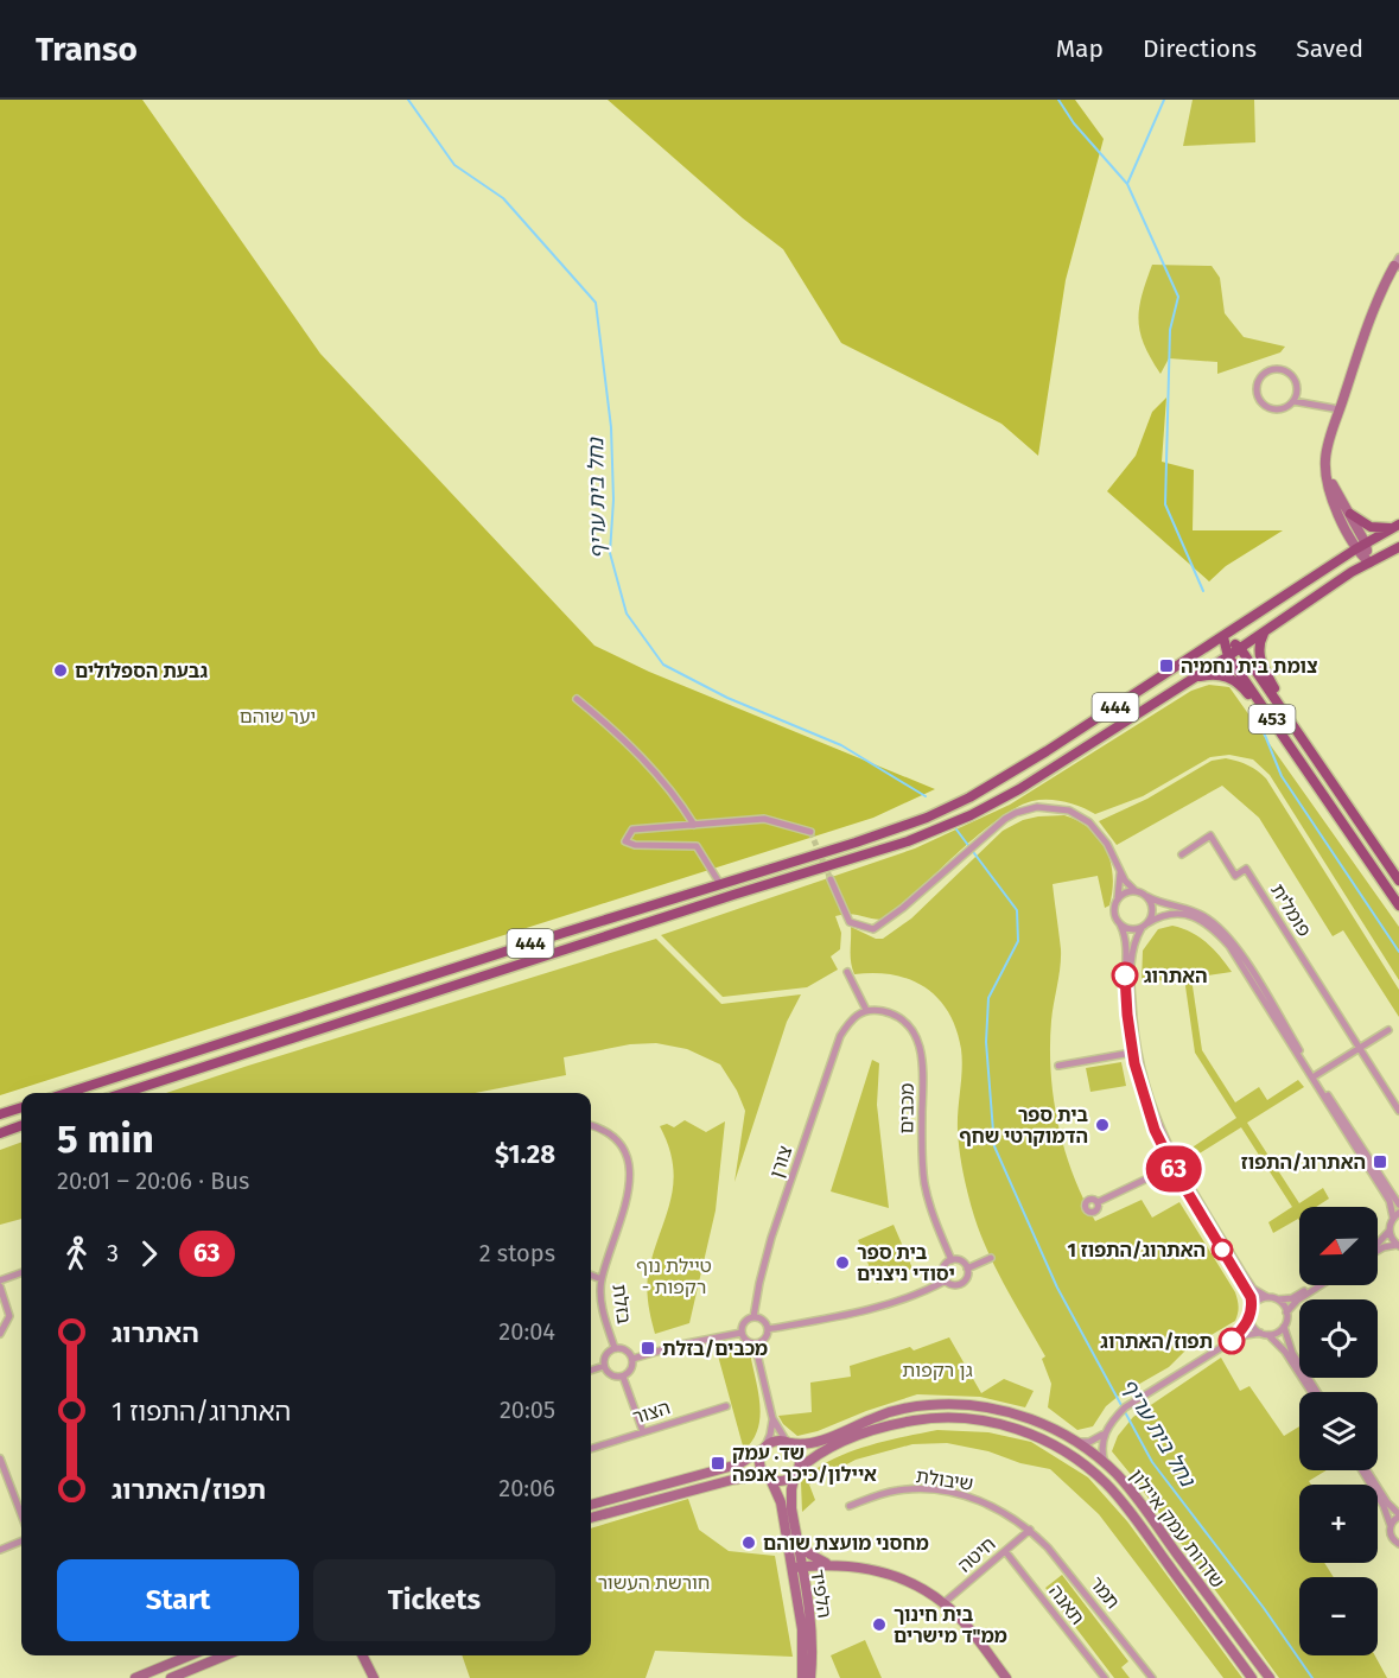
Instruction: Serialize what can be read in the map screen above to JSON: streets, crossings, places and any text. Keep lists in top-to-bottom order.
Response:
{
  "streets": {
    "main road": [
      "444",
      "453",
      "שדרות עמק איילון",
      "הלפיד"
    ],
    "street": [
      "פומלית",
      "מכבים",
      "צורן",
      "בזלת",
      "הצור",
      "שיבולת",
      "חיטה",
      "תמר",
      "תאנה"
    ]
  },
  "crossings": [
    ["444", "453"],
    ["מכבים", "צורן"],
    ["שיבולת", "חיטה"],
    ["שיבולת", "תמר"],
    ["שדרות עמק איילון", "הלפיד"],
    ["חיטה", "תמר"],
    ["חיטה", "תאנה"]
  ],
  "water": ["נחל בית עריף"],
  "parks": [
    "יער שוהם",
    "טיילת נוף - רקפות",
    "גן רקפות",
    "חורשת העשור"
  ],
  "places": {
    "transit": [
      "צומת בית נחמיה",
      "האתרוג/התפוז",
      "מכבים/בזלת",
      "שד. עמק איילון/כיכר אנפה"
    ],
    "other": [
      "גבעת הספלולים",
      "האתרוג",
      "בית ספר הדמוקרטי שחף",
      "האתרוג/התפוז 1",
      "בית ספר יסודי ניצנים",
      "תפוז/האתרוג",
      "מחסני מועצת שוהם",
      "בית חינוך ממ\"ד מישרים"
    ]
  },
  "lines": ["bus line 63"],
  "north": "bottom left",
  "page": {
    "header": "Transo",
    "nav": ["Map", "Directions", "Saved"],
    "on_map": "63",
    "heading": ["5 min", "20:01 – 20:06 · Bus", "$1.28"],
    "map_buttons": ["+", "−"],
    "legs": ["3", "63", "2 stops"],
    "list": [
      {
        "name": "האתרוג",
        "value": "20:04"
      },
      {
        "name": "האתרוג/התפוז 1",
        "value": "20:05"
      },
      {
        "name": "תפוז/האתרוג",
        "value": "20:06"
      }
    ],
    "buttons": ["Start", "Tickets"]
  }
}
